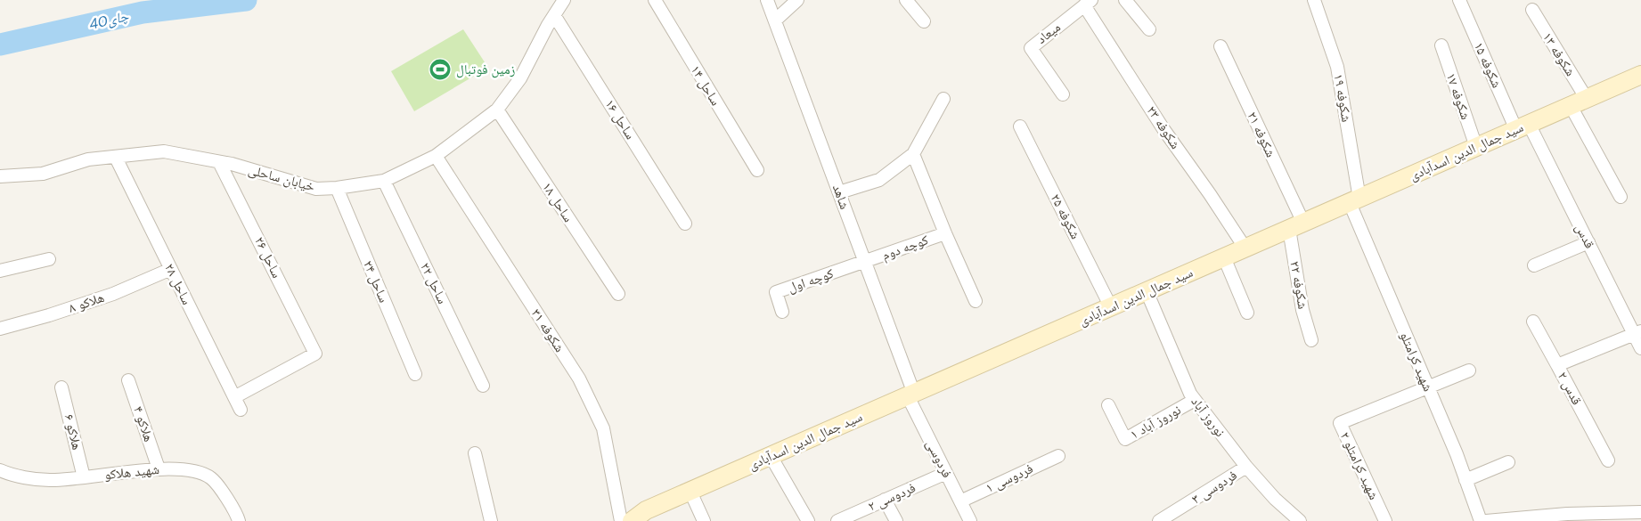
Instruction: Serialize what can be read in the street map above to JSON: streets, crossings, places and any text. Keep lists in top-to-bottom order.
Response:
{
  "streets": {
    "main road": ["سید جمال الدین اسدآبادی"],
    "street": [
      "میعاد",
      "شکوفه ۱۳",
      "شکوفه ۱۵",
      "ساحل ۱۴",
      "شکوفه ۱۷",
      "شکوفه ۱۹",
      "ساحل ۱۶",
      "شکوفه ۲۳",
      "شکوفه ۲۱",
      "خیابان ساحلی",
      "شاهد",
      "ساحل ۱۸",
      "شکوفه ۲۵",
      "قدس",
      "کوچه دوم",
      "ساحل ۲۶",
      "کوچه اول",
      "ساحل ۲۴",
      "ساحل ۲۲",
      "ساحل ۲۸",
      "شکوفه ۲۲",
      "هلاکو ۸",
      "شکوفه ۳۱",
      "شهید کرامتلو",
      "قدس ۲",
      "نوروز آباد",
      "نوروز آباد ۱",
      "هلاکو ۴",
      "هلاکو ۶",
      "فردوسی",
      "شهید کرامتلو ۲",
      "شهید هلاکو",
      "فردوسی ۱",
      "فردوسی ۳",
      "فردوسی ۲"
    ]
  },
  "crossings": [
    ["میعاد", "شکوفه ۲۳"],
    ["شکوفه ۱۳", "سید جمال الدین اسدآبادی"],
    ["شکوفه ۱۵", "سید جمال الدین اسدآبادی"],
    ["شکوفه ۱۵", "قدس"],
    ["شکوفه ۱۷", "سید جمال الدین اسدآبادی"],
    ["شکوفه ۱۹", "سید جمال الدین اسدآبادی"],
    ["شکوفه ۱۹", "شهید کرامتلو"],
    ["ساحل ۱۶", "خیابان ساحلی"],
    ["شکوفه ۲۳", "سید جمال الدین اسدآبادی"],
    ["شکوفه ۲۱", "سید جمال الدین اسدآبادی"],
    ["شکوفه ۲۱", "شکوفه ۲۲"],
    ["سید جمال الدین اسدآبادی", "شاهد"],
    ["سید جمال الدین اسدآبادی", "شکوفه ۲۵"],
    ["سید جمال الدین اسدآبادی", "قدس"],
    ["سید جمال الدین اسدآبادی", "شکوفه ۲۲"],
    ["سید جمال الدین اسدآبادی", "شهید کرامتلو"],
    ["سید جمال الدین اسدآبادی", "نوروز آباد"],
    ["سید جمال الدین اسدآبادی", "فردوسی"],
    ["خیابان ساحلی", "ساحل ۱۸"],
    ["خیابان ساحلی", "ساحل ۲۶"],
    ["خیابان ساحلی", "ساحل ۲۴"],
    ["خیابان ساحلی", "ساحل ۲۲"],
    ["خیابان ساحلی", "ساحل ۲۸"],
    ["خیابان ساحلی", "شکوفه ۳۱"],
    ["شاهد", "کوچه دوم"],
    ["شاهد", "کوچه اول"],
    ["شاهد", "فردوسی"],
    ["قدس", "قدس ۲"],
    ["کوچه دوم", "کوچه اول"],
    ["ساحل ۲۶", "ساحل ۲۸"],
    ["ساحل ۲۸", "هلاکو ۸"],
    ["شهید کرامتلو", "شهید کرامتلو ۲"],
    ["نوروز آباد", "نوروز آباد ۱"],
    ["نوروز آباد", "فردوسی ۳"],
    ["هلاکو ۴", "شهید هلاکو"],
    ["هلاکو ۶", "شهید هلاکو"],
    ["فردوسی", "فردوسی ۱"],
    ["فردوسی", "فردوسی ۲"]
  ],
  "water": ["40چای"],
  "places": {
    "sports": ["زمین فوتبال"]
  }
}
